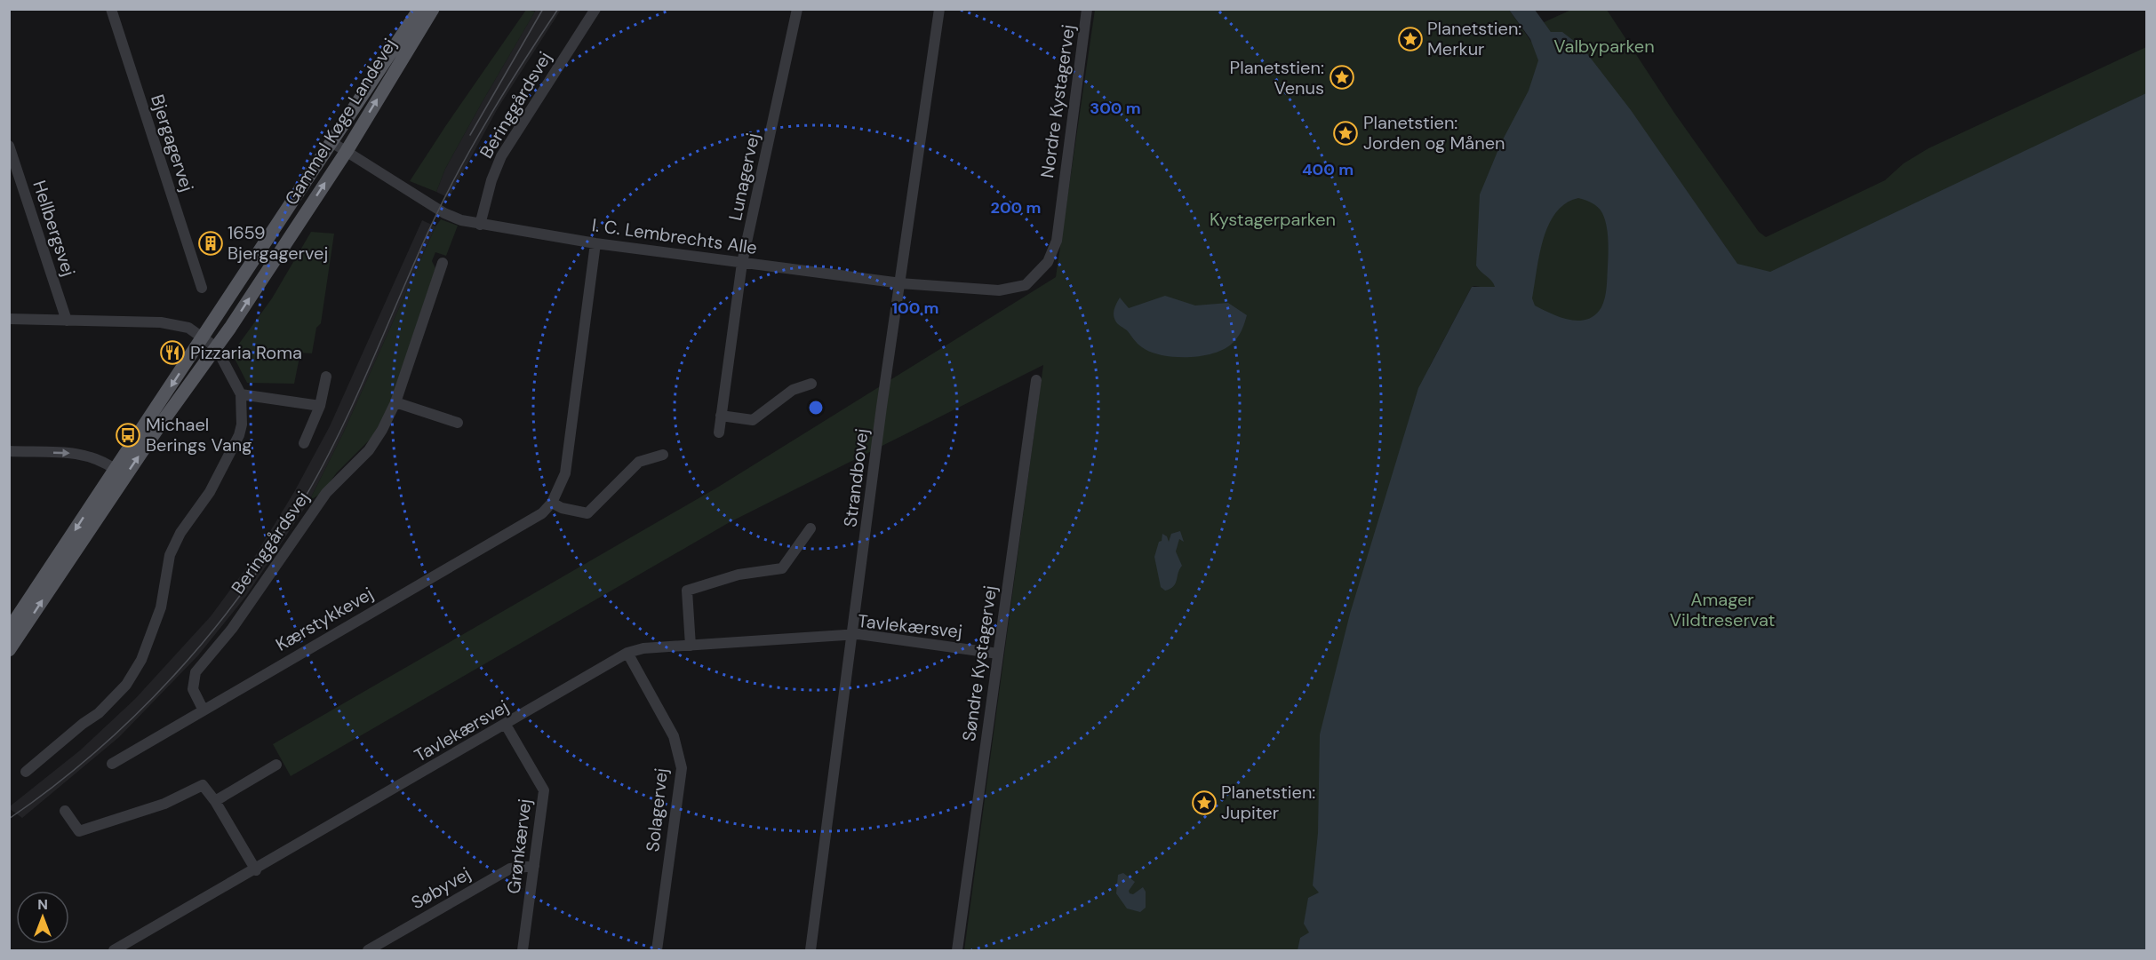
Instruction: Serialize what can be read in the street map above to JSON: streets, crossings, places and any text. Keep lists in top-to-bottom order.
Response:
{
  "streets": {
    "main road": ["Gammel Køge Landevej"],
    "street": [
      "Nordre Kystagervej",
      "Beringgårdsvej",
      "Bjergagervej",
      "Lunagervej",
      "Hellbergsvej",
      "I. C. Lembrechts Alle",
      "Strandbovej",
      "Kærstykkevej",
      "Tavlekærsvej",
      "Søndre Kystagervej",
      "Solagervej",
      "Grønkærvej",
      "Søbyvej"
    ]
  },
  "crossings": [
    ["Nordre Kystagervej", "I. C. Lembrechts Alle"],
    ["Nordre Kystagervej", "Strandbovej"],
    ["Beringgårdsvej", "I. C. Lembrechts Alle"],
    ["Beringgårdsvej", "Kærstykkevej"],
    ["Gammel Køge Landevej", "I. C. Lembrechts Alle"],
    ["Lunagervej", "I. C. Lembrechts Alle"],
    ["I. C. Lembrechts Alle", "Strandbovej"],
    ["I. C. Lembrechts Alle", "Kærstykkevej"],
    ["Strandbovej", "Tavlekærsvej"],
    ["Tavlekærsvej", "Søndre Kystagervej"],
    ["Tavlekærsvej", "Solagervej"],
    ["Tavlekærsvej", "Grønkærvej"],
    ["Grønkærvej", "Søbyvej"]
  ],
  "parks": ["Valbyparken", "Kystagerparken", "Amager Vildtreservat"],
  "places": {
    "place": [
      "Planetstien: Merkur",
      "Planetstien: Venus",
      "Planetstien: Jorden og Månen",
      "Planetstien: Jupiter"
    ],
    "building": ["1659 Bjergagervej"],
    "restaurant": ["Pizzaria Roma"],
    "bus stop": ["Michael Berings Vang"]
  },
  "north": "top",
  "rings": [
    "300 m",
    "400 m",
    "200 m",
    "100 m"
  ]
}
